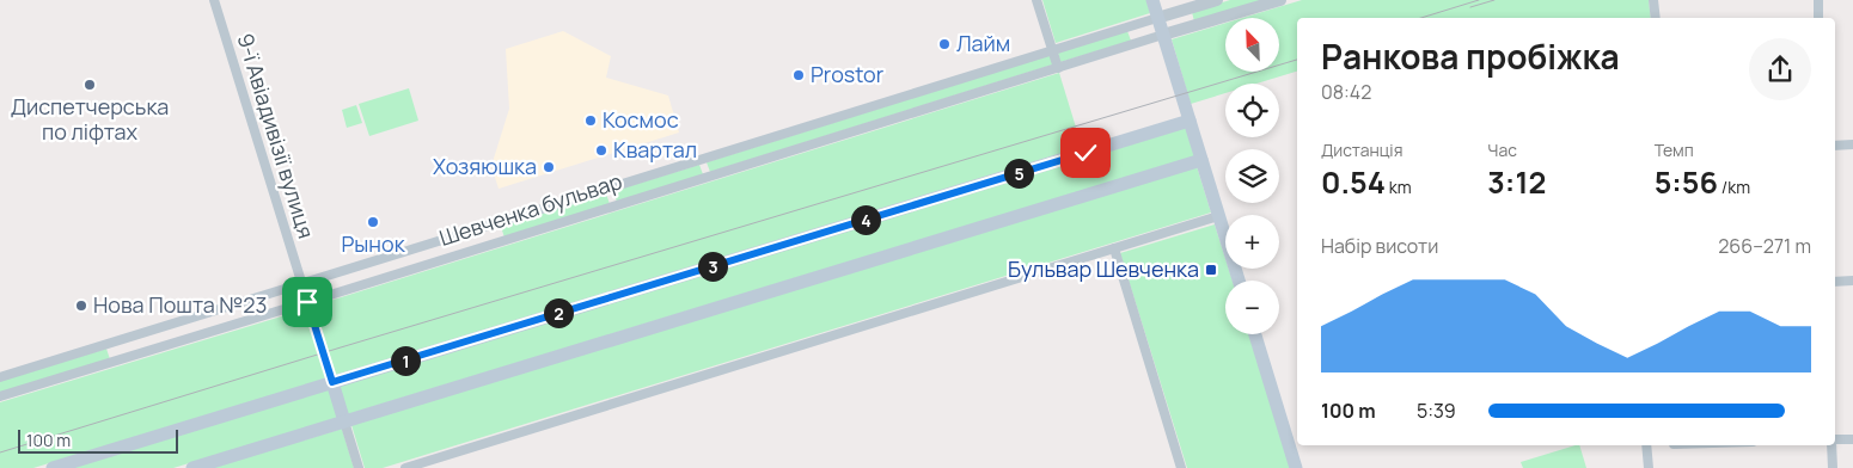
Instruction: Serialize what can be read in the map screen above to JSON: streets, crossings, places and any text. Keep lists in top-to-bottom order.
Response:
{
  "streets": {
    "street": ["9-ї Авіадивізії вулиця", "Шевченка бульвар"]
  },
  "crossings": [
    ["9-ї Авіадивізії вулиця", "Шевченка бульвар"]
  ],
  "places": {
    "other": [
      "Лайм",
      "Prostor",
      "Диспетчерська по ліфтах",
      "Космос",
      "Квартал",
      "Хозяюшка",
      "Рынок",
      "Нова Пошта №23"
    ],
    "transit": ["Бульвар Шевченка"]
  },
  "scale_bar": "100 m",
  "north": "top left",
  "page": {
    "map_buttons": ["+", "−"],
    "heading": ["Ранкова пробіжка", "08:42"],
    "stats": [
      ["Дистанція", "0.54 km"],
      ["Час", "3:12"],
      ["Темп", "5:56 /km"]
    ],
    "pins": [
      "5",
      "4",
      "3",
      "2",
      "1"
    ],
    "chart": ["Набір висоти", "266–271 m"],
    "list": [
      {
        "name": "100 m",
        "note": "5:39"
      }
    ],
    "scale": "100 m"
  }
}
